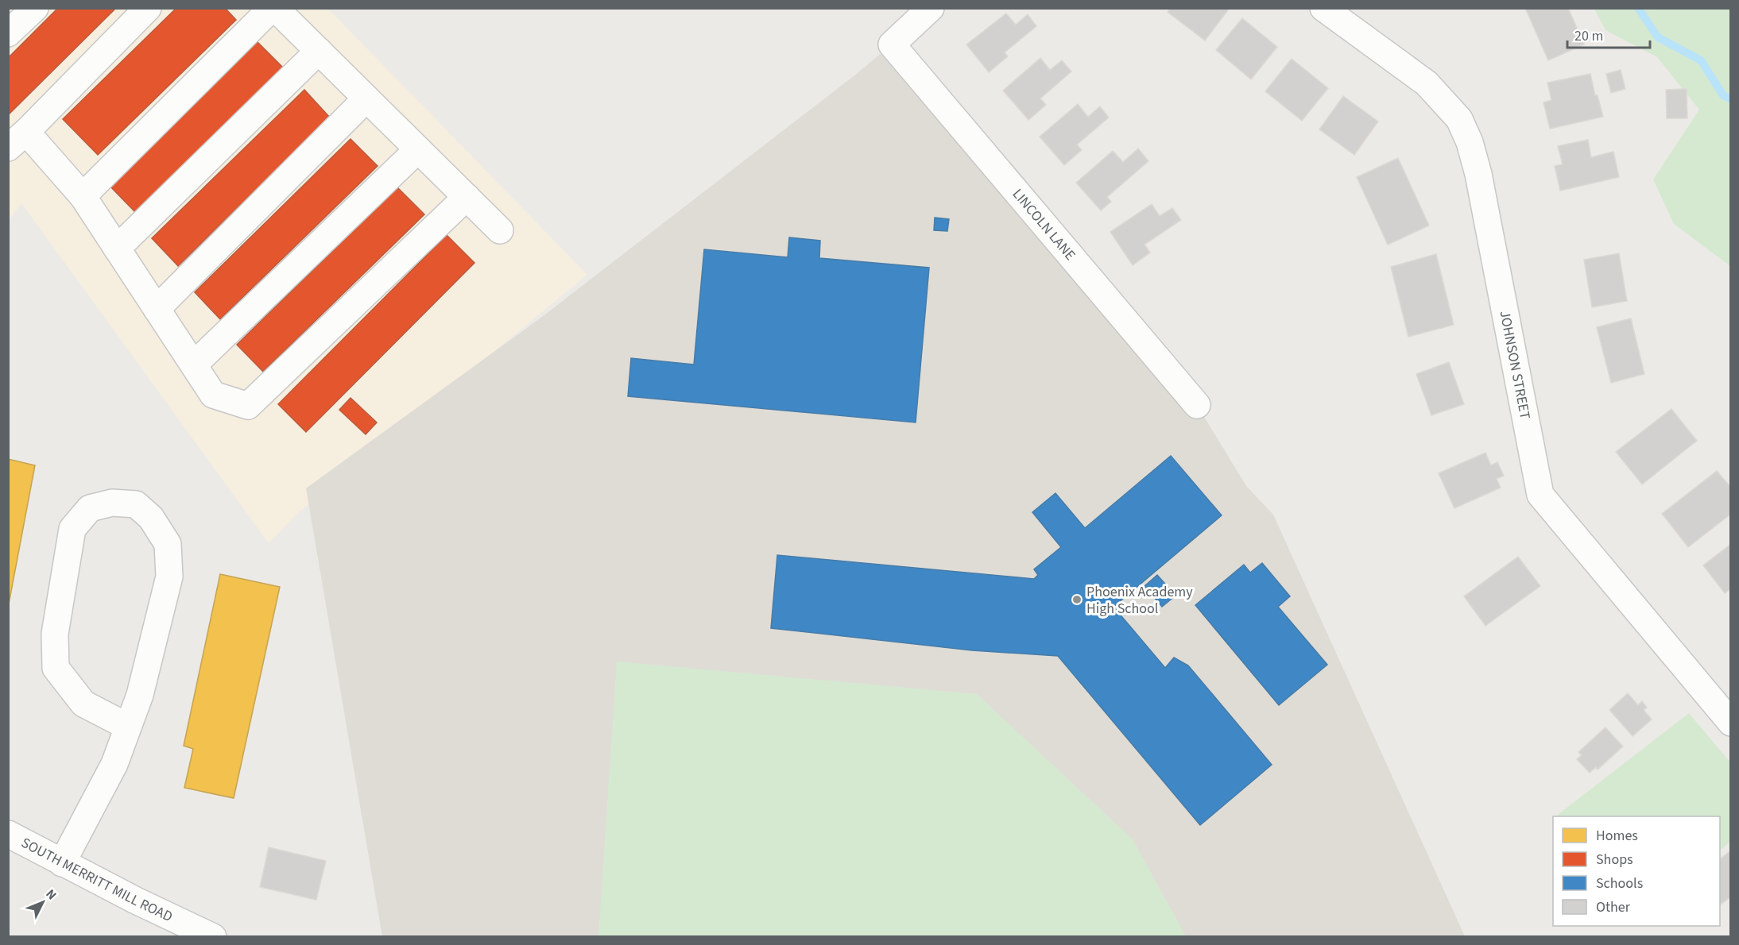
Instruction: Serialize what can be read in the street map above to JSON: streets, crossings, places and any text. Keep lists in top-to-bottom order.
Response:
{
  "streets": {
    "street": ["LINCOLN LANE", "JOHNSON STREET", "SOUTH MERRITT MILL ROAD"]
  },
  "places": ["Phoenix Academy High School"],
  "legend": [
    "Homes",
    "Shops",
    "Schools",
    "Other"
  ],
  "scale_bar": "20 m",
  "north": "top right"
}
